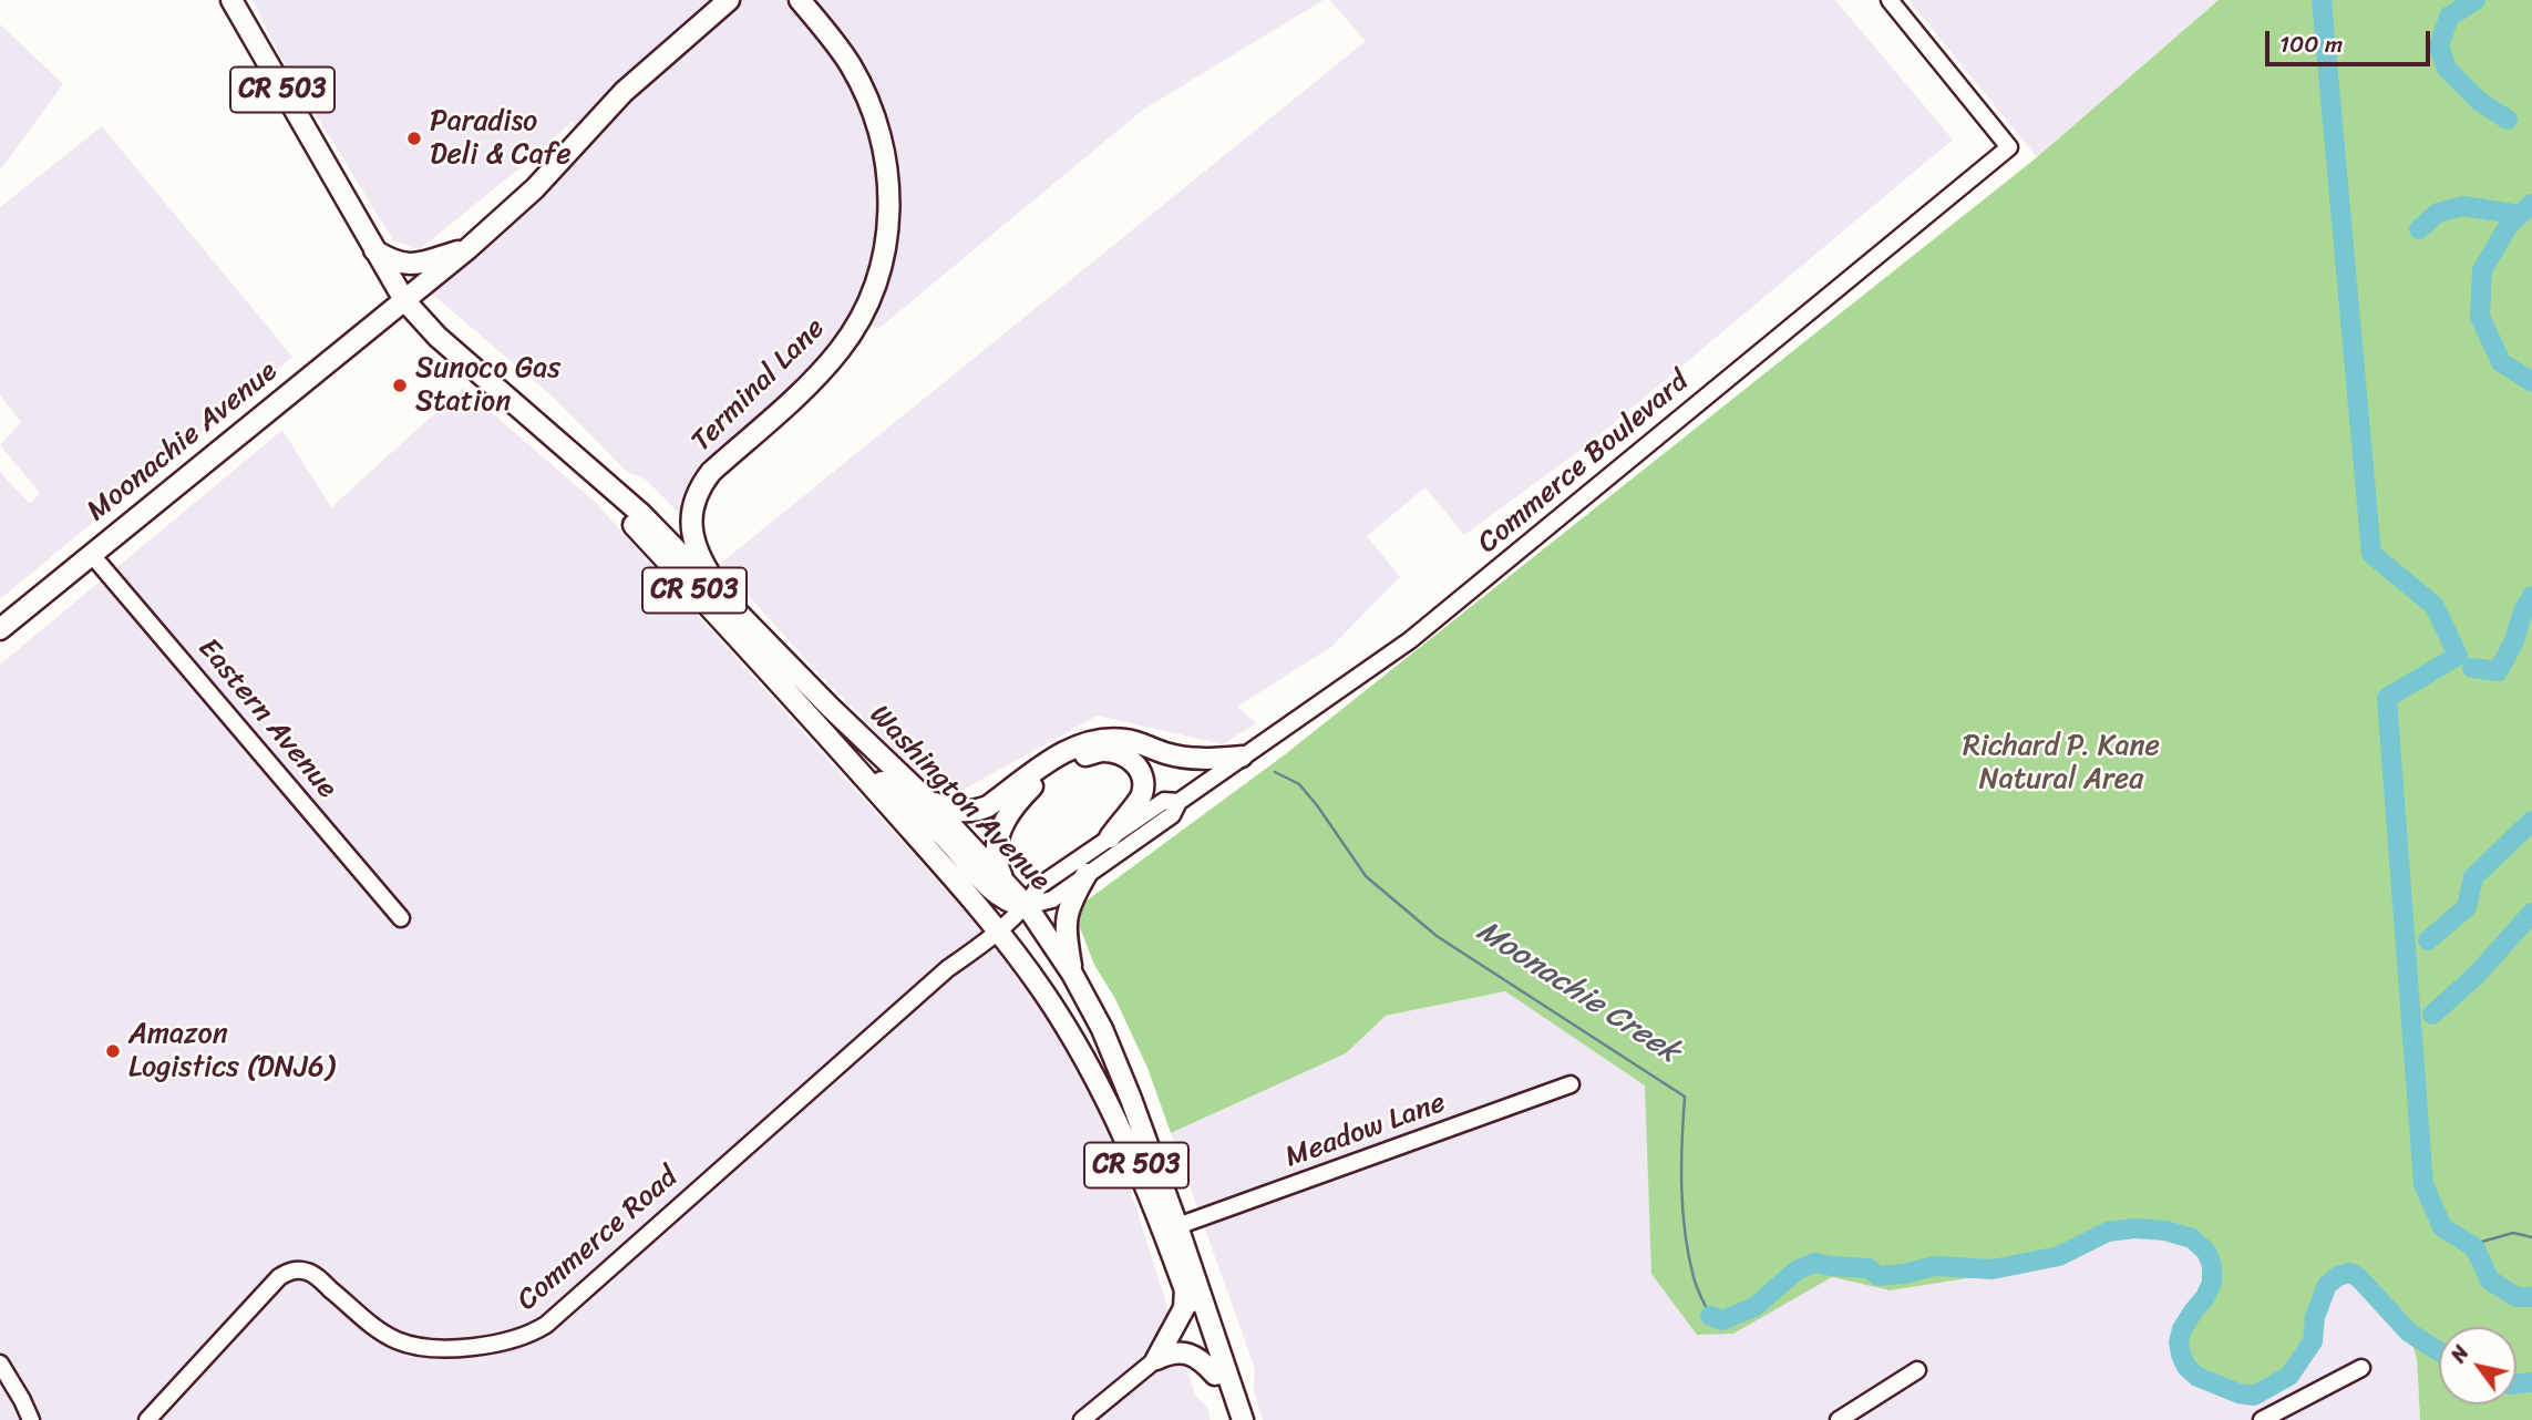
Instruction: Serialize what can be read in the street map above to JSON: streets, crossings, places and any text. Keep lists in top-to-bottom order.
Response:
{
  "streets": {
    "main road": [
      "CR 503",
      "Terminal Lane",
      "Moonachie Avenue",
      "Washington Avenue"
    ],
    "street": [
      "Commerce Boulevard",
      "Eastern Avenue",
      "Meadow Lane",
      "Commerce Road"
    ]
  },
  "crossings": [
    ["CR 503", "Moonachie Avenue"],
    ["CR 503", "Washington Avenue"],
    ["Terminal Lane", "Washington Avenue"],
    ["Moonachie Avenue", "Eastern Avenue"],
    ["Moonachie Avenue", "Washington Avenue"],
    ["Commerce Boulevard", "Washington Avenue"],
    ["Commerce Boulevard", "Commerce Road"],
    ["Washington Avenue", "Meadow Lane"],
    ["Washington Avenue", "Commerce Road"]
  ],
  "water": ["Moonachie Creek"],
  "parks": ["Richard P. Kane Natural Area"],
  "places": ["Paradiso Deli & Cafe", "Sunoco Gas Station", "Amazon Logistics (DNJ6)"],
  "scale_bar": "100 m",
  "north": "top left"
}
